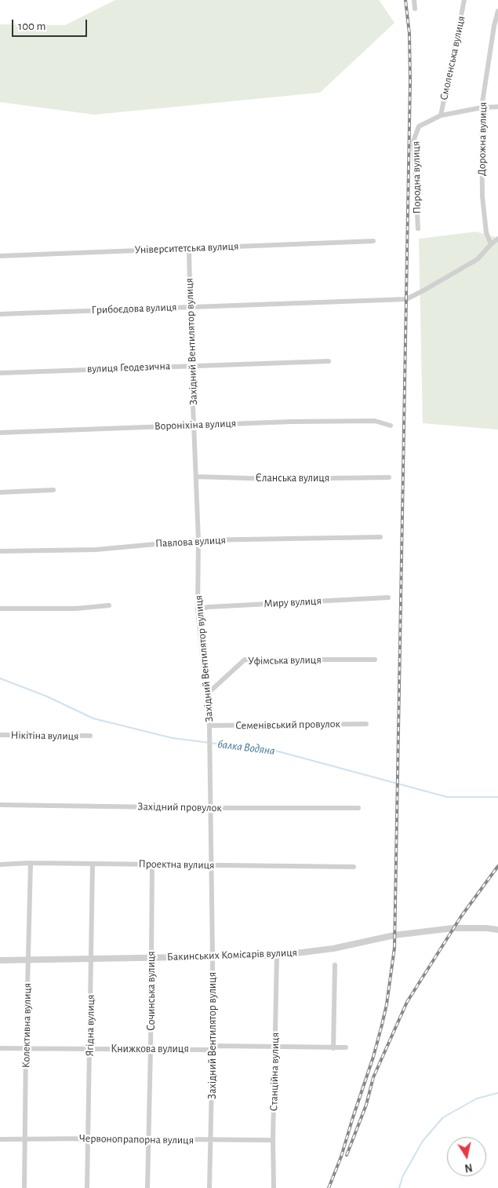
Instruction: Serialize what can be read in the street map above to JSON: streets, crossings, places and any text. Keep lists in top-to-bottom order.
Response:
{
  "streets": {
    "street": [
      "Смоленська вулиця",
      "Дорожна вулиця",
      "Породна вулиця",
      "Університетська вулиця",
      "Грибоєдова вулиця",
      "Західний Вентилятор вулиця",
      "вулиця Геодезична",
      "Вороніхіна вулиця",
      "Єланська вулиця",
      "Павлова вулиця",
      "Миру вулиця",
      "Уфімська вулиця",
      "Семенівський провулок",
      "Нікітіна вулиця",
      "Західний провулок",
      "Проектна вулиця",
      "Бакинських Комісарів вулиця",
      "Сочинська вулиця",
      "Колективна вулиця",
      "Ягідна вулиця",
      "Книжкова вулиця",
      "Станційна вулиця",
      "Червонопрапорна вулиця"
    ]
  },
  "crossings": [
    ["Смоленська вулиця", "Породна вулиця"],
    ["Дорожна вулиця", "Грибоєдова вулиця"],
    ["Університетська вулиця", "Західний Вентилятор вулиця"],
    ["Грибоєдова вулиця", "Західний Вентилятор вулиця"],
    ["Західний Вентилятор вулиця", "вулиця Геодезична"],
    ["Західний Вентилятор вулиця", "Вороніхіна вулиця"],
    ["Західний Вентилятор вулиця", "Єланська вулиця"],
    ["Західний Вентилятор вулиця", "Павлова вулиця"],
    ["Західний Вентилятор вулиця", "Миру вулиця"],
    ["Західний Вентилятор вулиця", "Уфімська вулиця"],
    ["Західний Вентилятор вулиця", "Семенівський провулок"],
    ["Західний Вентилятор вулиця", "Західний провулок"],
    ["Західний Вентилятор вулиця", "Проектна вулиця"],
    ["Західний Вентилятор вулиця", "Бакинських Комісарів вулиця"],
    ["Західний Вентилятор вулиця", "Книжкова вулиця"],
    ["Західний Вентилятор вулиця", "Червонопрапорна вулиця"],
    ["Проектна вулиця", "Сочинська вулиця"],
    ["Проектна вулиця", "Колективна вулиця"],
    ["Проектна вулиця", "Ягідна вулиця"],
    ["Бакинських Комісарів вулиця", "Сочинська вулиця"],
    ["Бакинських Комісарів вулиця", "Колективна вулиця"],
    ["Бакинських Комісарів вулиця", "Ягідна вулиця"],
    ["Бакинських Комісарів вулиця", "Станційна вулиця"],
    ["Сочинська вулиця", "Книжкова вулиця"],
    ["Сочинська вулиця", "Червонопрапорна вулиця"],
    ["Колективна вулиця", "Книжкова вулиця"],
    ["Колективна вулиця", "Червонопрапорна вулиця"],
    ["Ягідна вулиця", "Книжкова вулиця"],
    ["Ягідна вулиця", "Червонопрапорна вулиця"],
    ["Книжкова вулиця", "Станційна вулиця"],
    ["Станційна вулиця", "Червонопрапорна вулиця"]
  ],
  "water": ["балка Водяна"],
  "scale_bar": "100 m",
  "north": "bottom"
}
